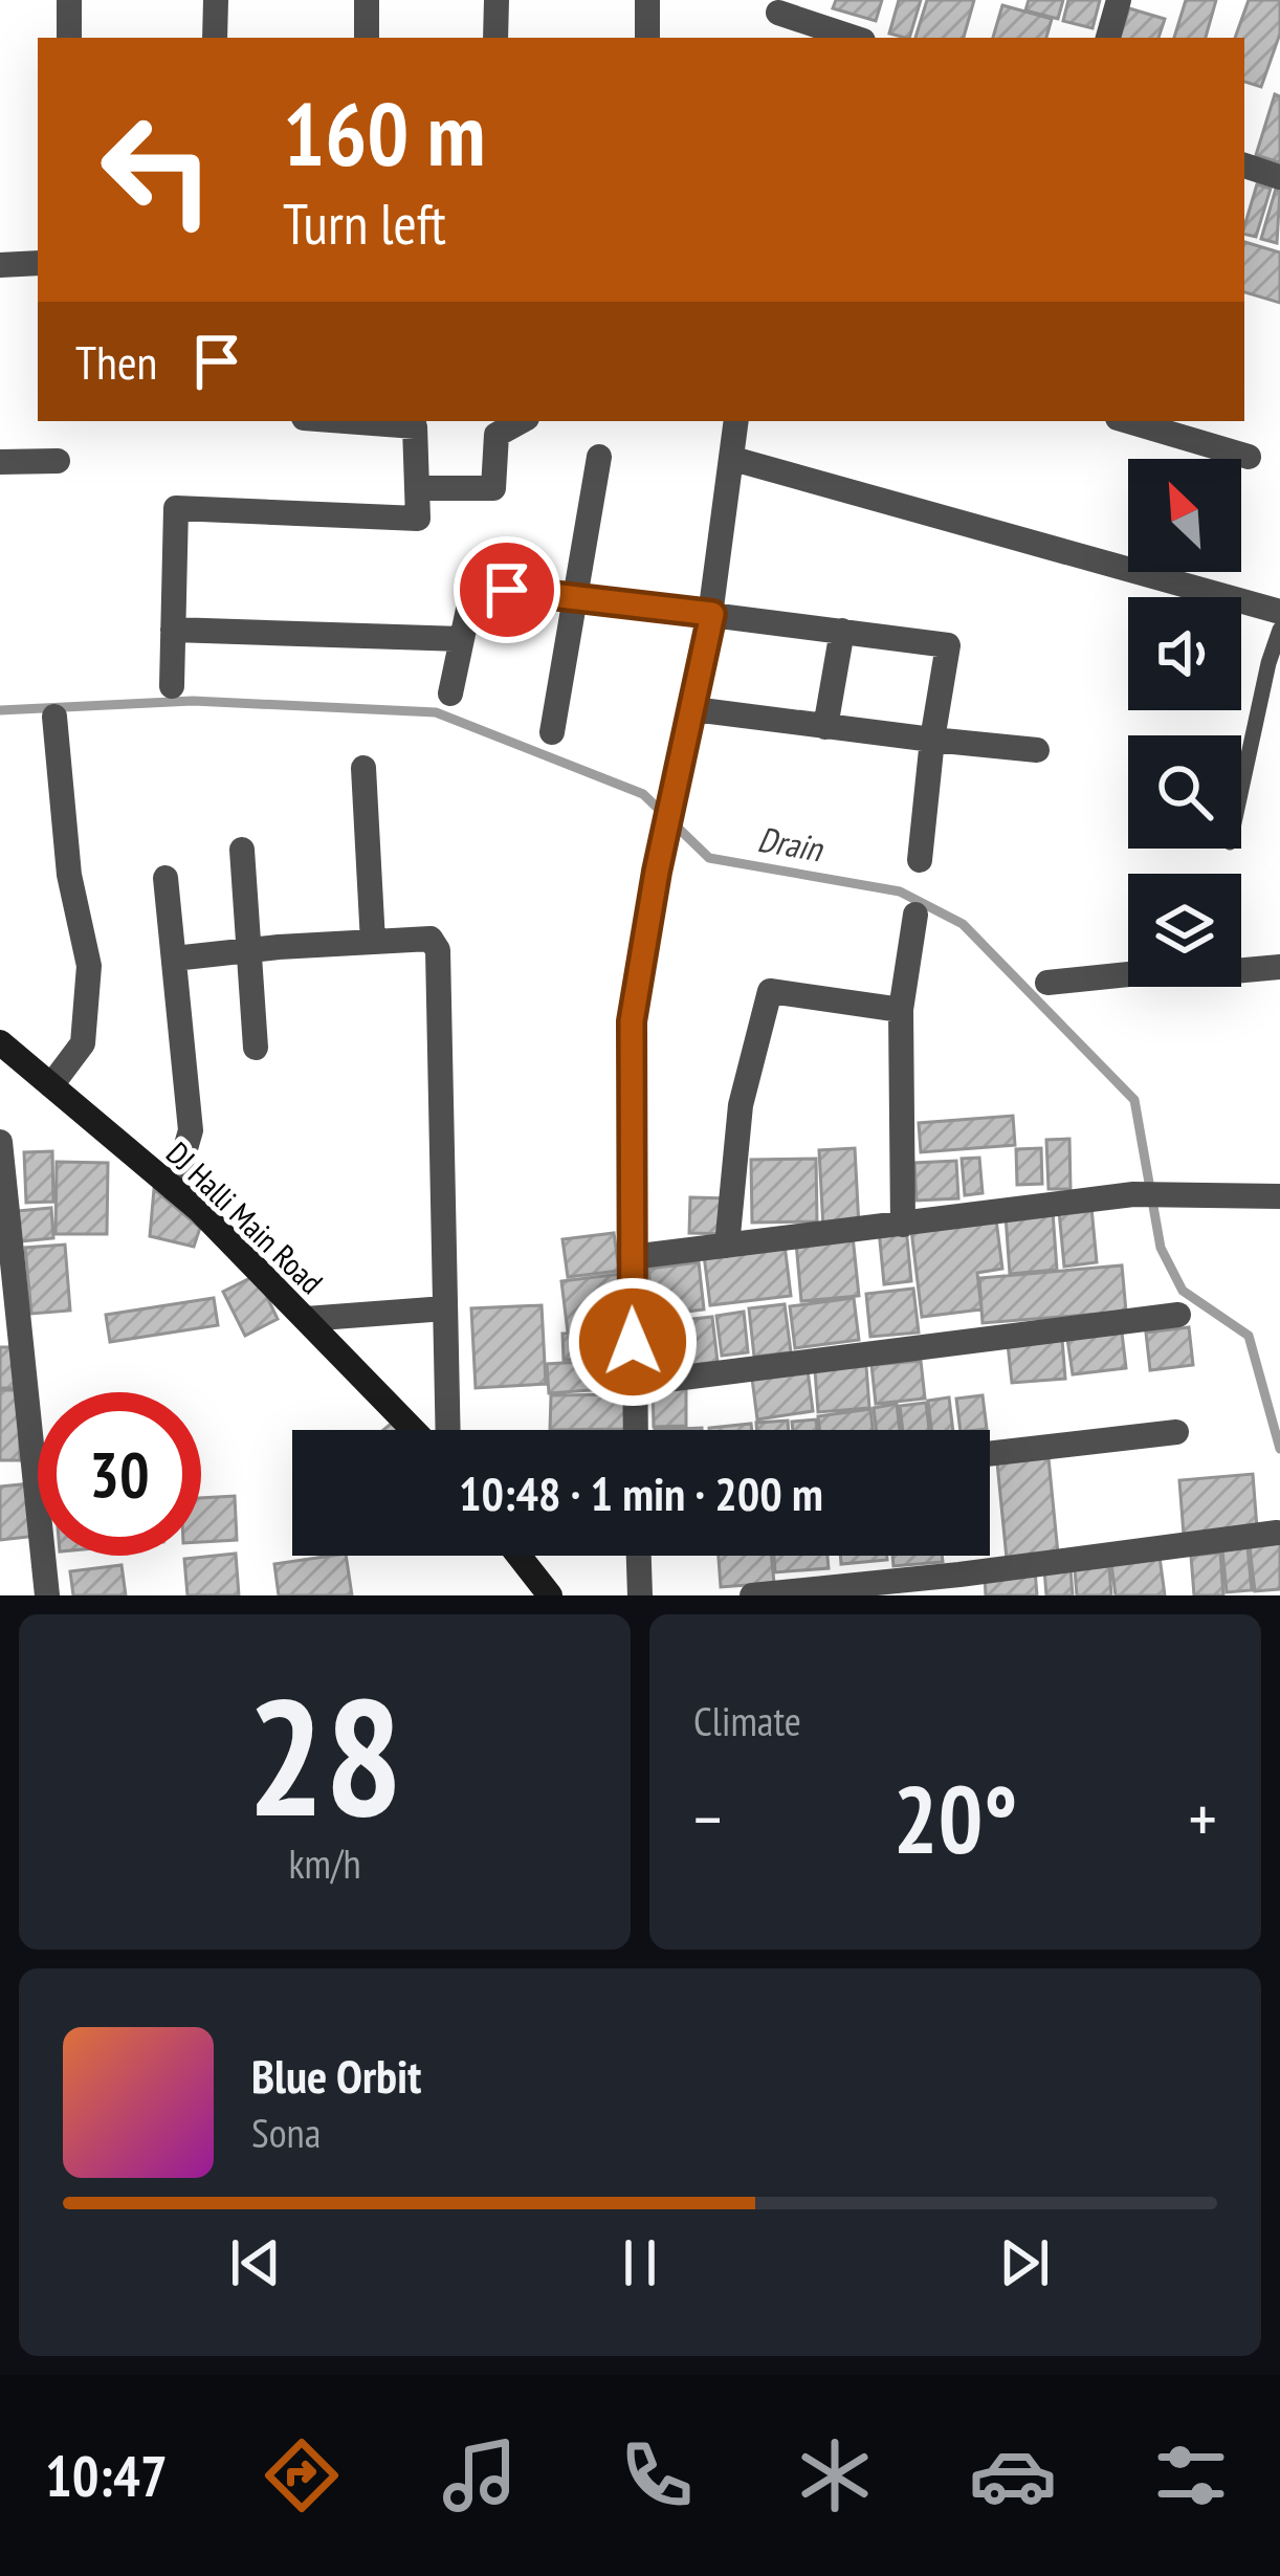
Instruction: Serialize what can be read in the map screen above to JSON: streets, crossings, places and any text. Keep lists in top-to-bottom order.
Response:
{
  "streets": {
    "street": ["DJ Halli Main Road"]
  },
  "water": ["Drain"],
  "north": "top left",
  "page": {
    "turn": ["160 m", "Turn left"],
    "then": "Then",
    "limit": "30",
    "trip": "10:48 · 1 min · 200 m",
    "tile": [
      ["28", "km/h"],
      "Climate"
    ],
    "heat": ["−", "20°", "+"],
    "song": ["Blue Orbit", "Sona"],
    "tabs": "10:47"
  }
}
